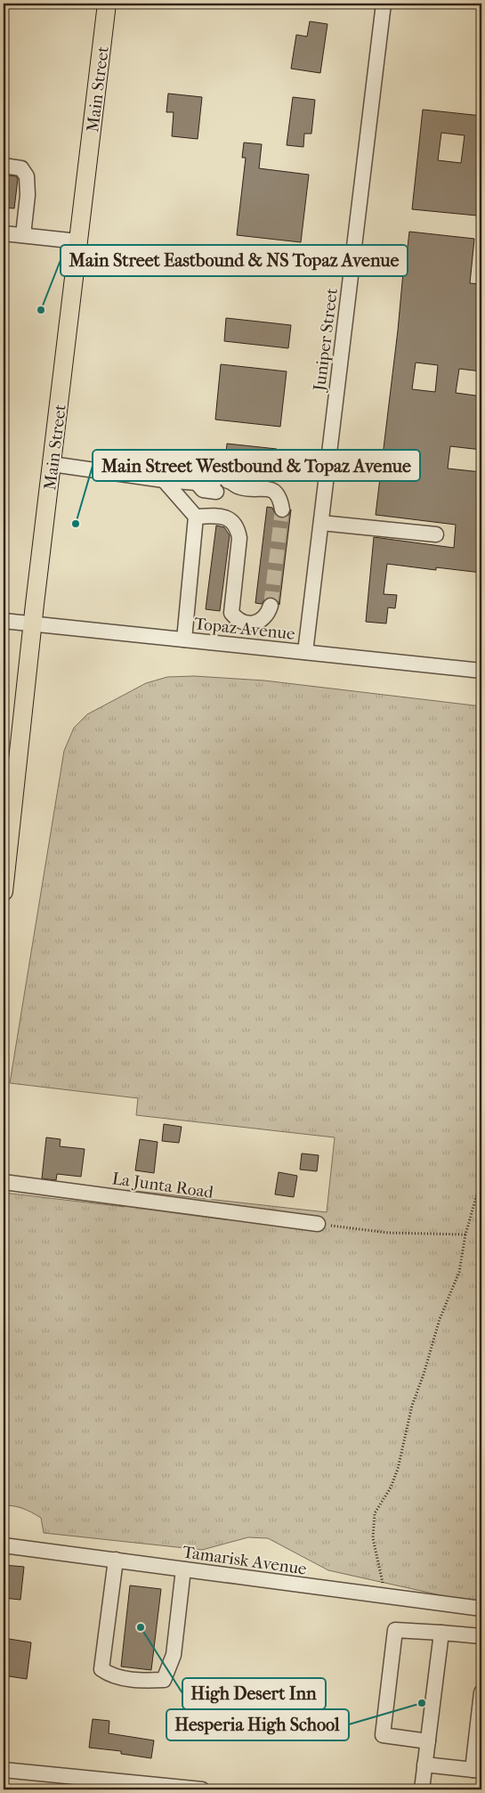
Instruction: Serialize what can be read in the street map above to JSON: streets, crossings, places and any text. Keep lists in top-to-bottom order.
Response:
{
  "streets": {
    "main road": ["Main Street"],
    "street": [
      "Juniper Street",
      "Topaz Avenue",
      "La Junta Road",
      "Tamarisk Avenue"
    ]
  },
  "crossings": [
    ["Main Street", "Topaz Avenue"],
    ["Juniper Street", "Topaz Avenue"]
  ],
  "places": [
    "Main Street Eastbound & NS Topaz Avenue",
    "Main Street Westbound & Topaz Avenue",
    "High Desert Inn",
    "Hesperia High School"
  ]
}
